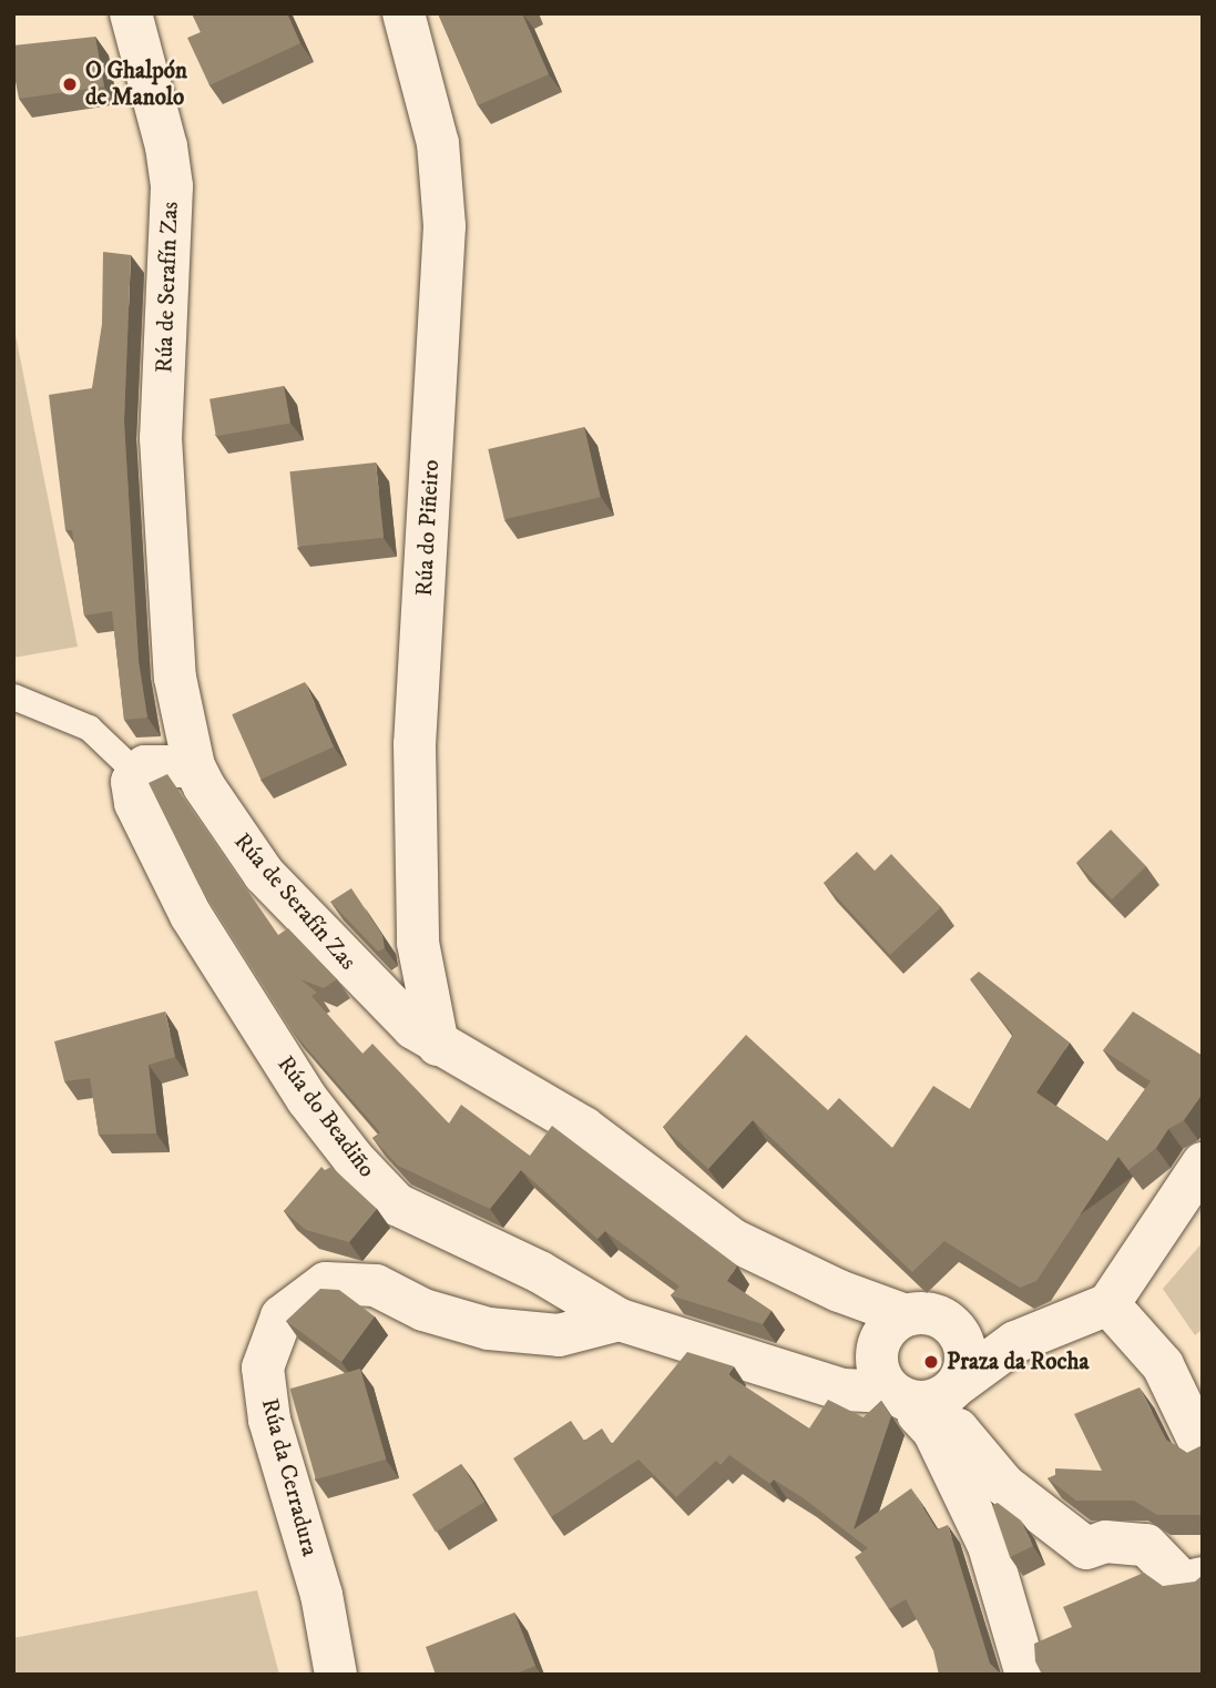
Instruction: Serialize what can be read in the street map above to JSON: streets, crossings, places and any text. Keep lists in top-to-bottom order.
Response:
{
  "streets": {
    "street": [
      "Rúa de Serafín Zas",
      "Rúa do Piñeiro",
      "Rúa do Beadiño",
      "Rúa da Cerradura"
    ]
  },
  "crossings": [
    ["Rúa de Serafín Zas", "Rúa do Piñeiro"],
    ["Rúa de Serafín Zas", "Rúa do Beadiño"],
    ["Rúa do Beadiño", "Rúa da Cerradura"]
  ],
  "places": ["O Ghalpón de Manolo", "Praza da Rocha"]
}
